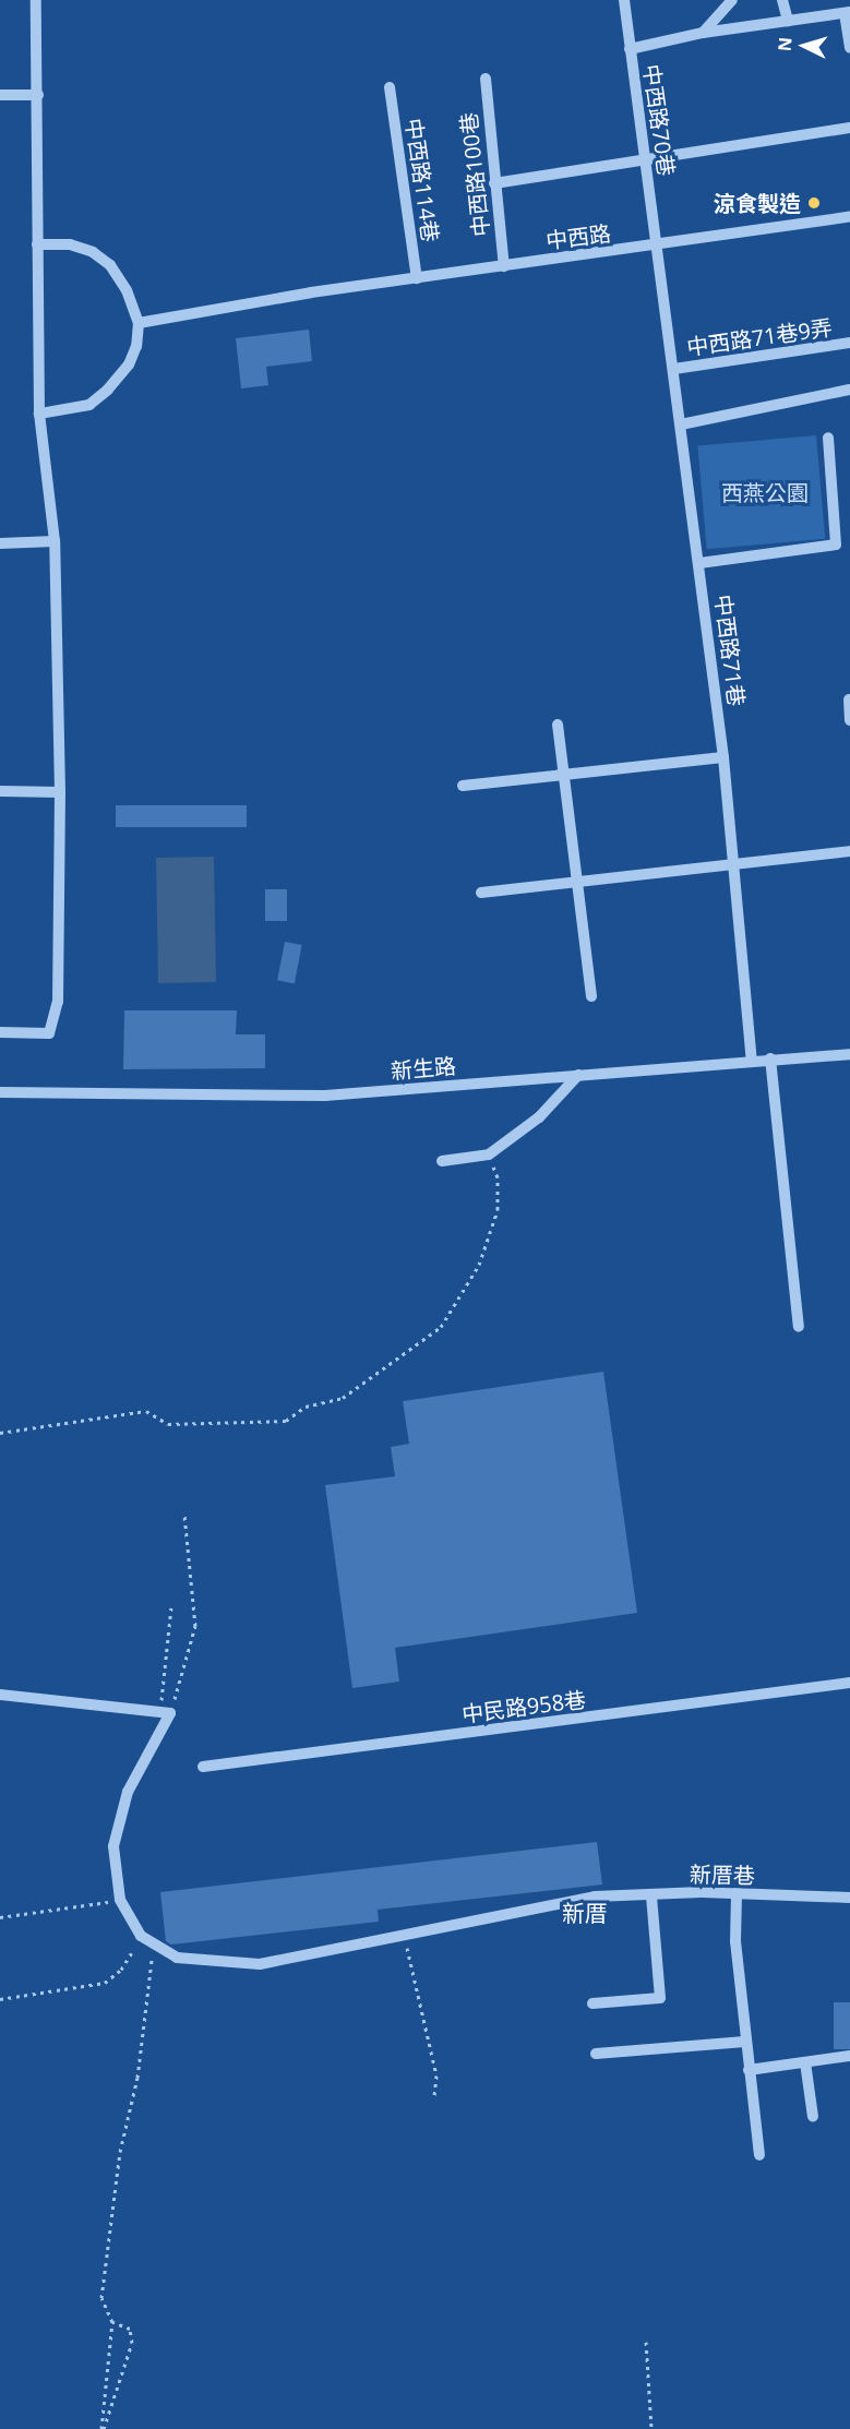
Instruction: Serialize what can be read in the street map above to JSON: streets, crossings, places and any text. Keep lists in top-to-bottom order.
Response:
{
  "streets": {
    "street": [
      "中西路70巷",
      "中西路100巷",
      "中西路114巷",
      "中西路",
      "中西路71巷9弄",
      "中西路71巷",
      "新生路",
      "中民路958巷",
      "新厝巷"
    ]
  },
  "crossings": [
    ["中西路70巷", "中西路"],
    ["中西路70巷", "中西路71巷"],
    ["中西路100巷", "中西路"],
    ["中西路114巷", "中西路"],
    ["中西路", "中西路71巷"],
    ["中西路71巷9弄", "中西路71巷"],
    ["中西路71巷", "新生路"]
  ],
  "districts": ["新厝"],
  "parks": ["西燕公園"],
  "places": ["涼食製造"],
  "north": "left"
}
